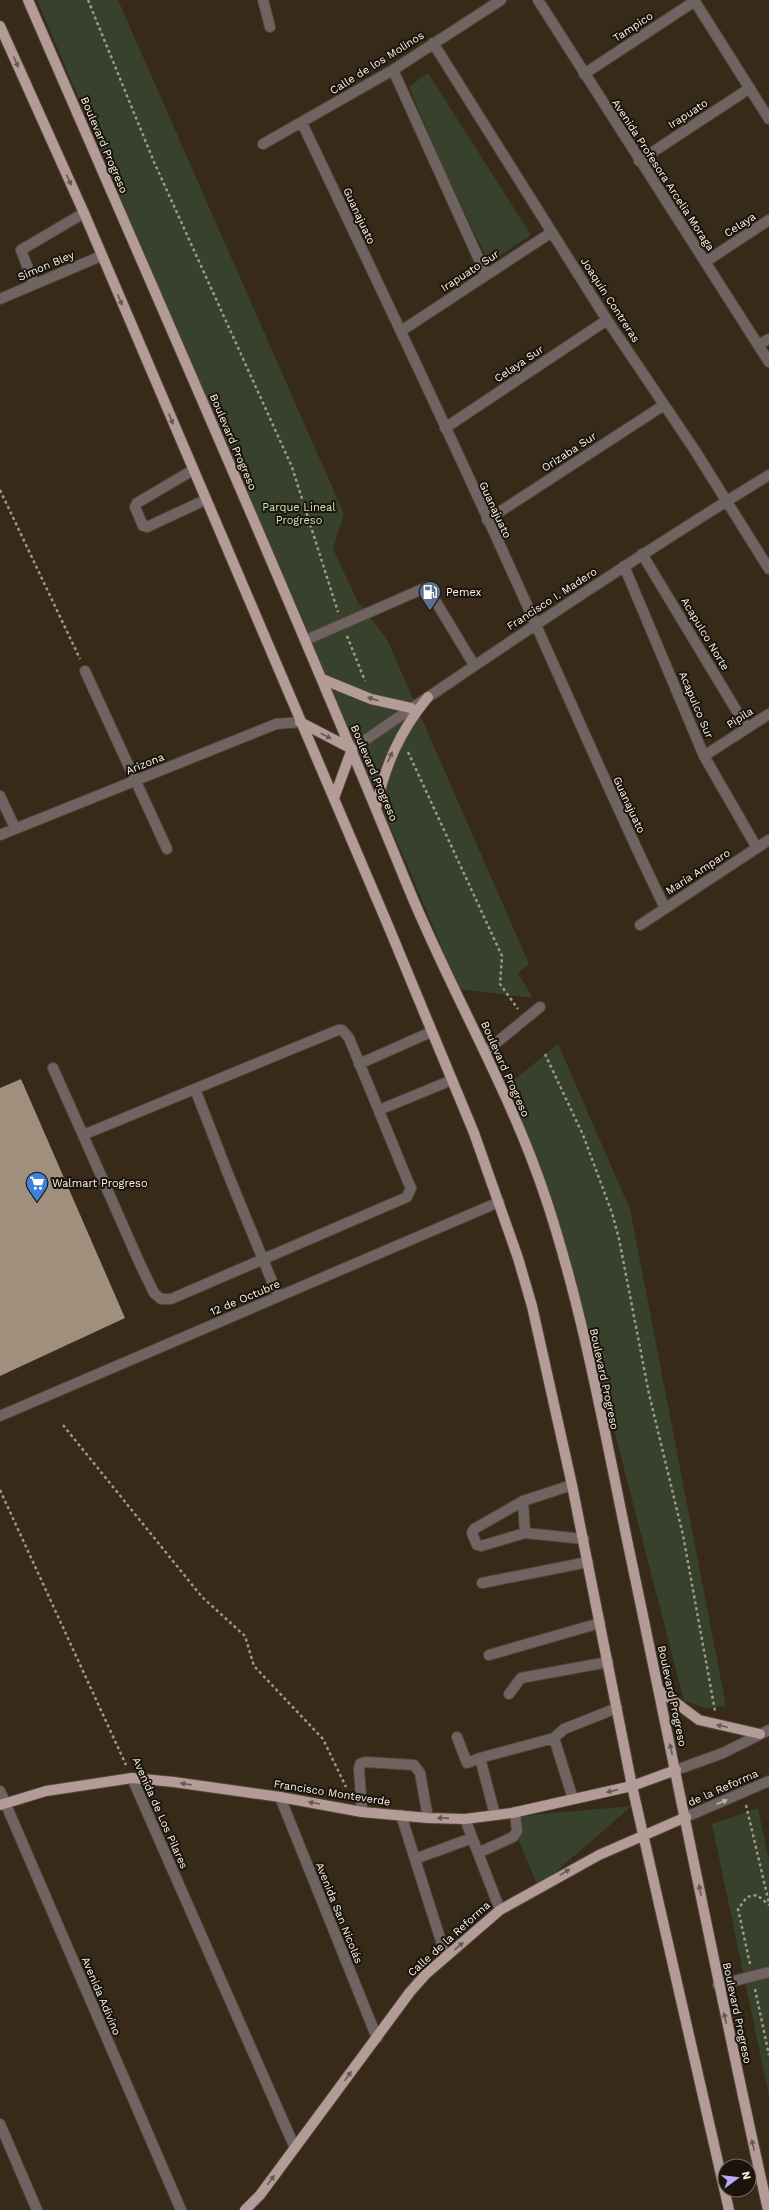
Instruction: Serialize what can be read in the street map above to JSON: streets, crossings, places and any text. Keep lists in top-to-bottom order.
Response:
{
  "streets": {
    "main road": ["Boulevard Progreso", "Francisco Monteverde", "Calle de la Reforma"],
    "street": [
      "Tampico",
      "Calle de los Molinos",
      "Irapuato",
      "Avenida Profesora Arcelia Moraga",
      "Guanajuato",
      "Celaya",
      "Simon Bley",
      "Irapuato Sur",
      "Joaquín Contreras",
      "Celaya Sur",
      "Orizaba Sur",
      "Francisco I. Madero",
      "Acapulco Norte",
      "Acapulco Sur",
      "Pípila",
      "Arizona",
      "María Amparo",
      "12 de Octubre",
      "de la Reforma",
      "Avenida de Los Pilares",
      "Avenida San Nicolás",
      "Avenida Adivino"
    ]
  },
  "crossings": [
    ["Tampico", "Avenida Profesora Arcelia Moraga"],
    ["Calle de los Molinos", "Guanajuato"],
    ["Calle de los Molinos", "Joaquín Contreras"],
    ["Irapuato", "Avenida Profesora Arcelia Moraga"],
    ["Boulevard Progreso", "Francisco I. Madero"],
    ["Boulevard Progreso", "de la Reforma"],
    ["Boulevard Progreso", "Francisco Monteverde"],
    ["Boulevard Progreso", "Calle de la Reforma"],
    ["Avenida Profesora Arcelia Moraga", "Celaya"],
    ["Guanajuato", "Irapuato Sur"],
    ["Guanajuato", "Celaya Sur"],
    ["Guanajuato", "Orizaba Sur"],
    ["Guanajuato", "Francisco I. Madero"],
    ["Guanajuato", "María Amparo"],
    ["Irapuato Sur", "Joaquín Contreras"],
    ["Joaquín Contreras", "Celaya Sur"],
    ["Joaquín Contreras", "Orizaba Sur"],
    ["Joaquín Contreras", "Francisco I. Madero"],
    ["Francisco I. Madero", "Acapulco Norte"],
    ["Francisco I. Madero", "Acapulco Sur"],
    ["Acapulco Norte", "Pípila"],
    ["Acapulco Sur", "Pípila"],
    ["Acapulco Sur", "María Amparo"],
    ["de la Reforma", "Calle de la Reforma"],
    ["Francisco Monteverde", "Avenida de Los Pilares"],
    ["Francisco Monteverde", "Avenida San Nicolás"],
    ["Francisco Monteverde", "Avenida Adivino"],
    ["Avenida de Los Pilares", "Calle de la Reforma"],
    ["Avenida San Nicolás", "Calle de la Reforma"]
  ],
  "one_way": ["de la Reforma", "Francisco Monteverde", "Calle de la Reforma"],
  "parks": ["Parque Lineal Progreso"],
  "places": {
    "fuel station": ["Pemex"],
    "supermarket": ["Walmart Progreso"]
  },
  "north": "right"
}
